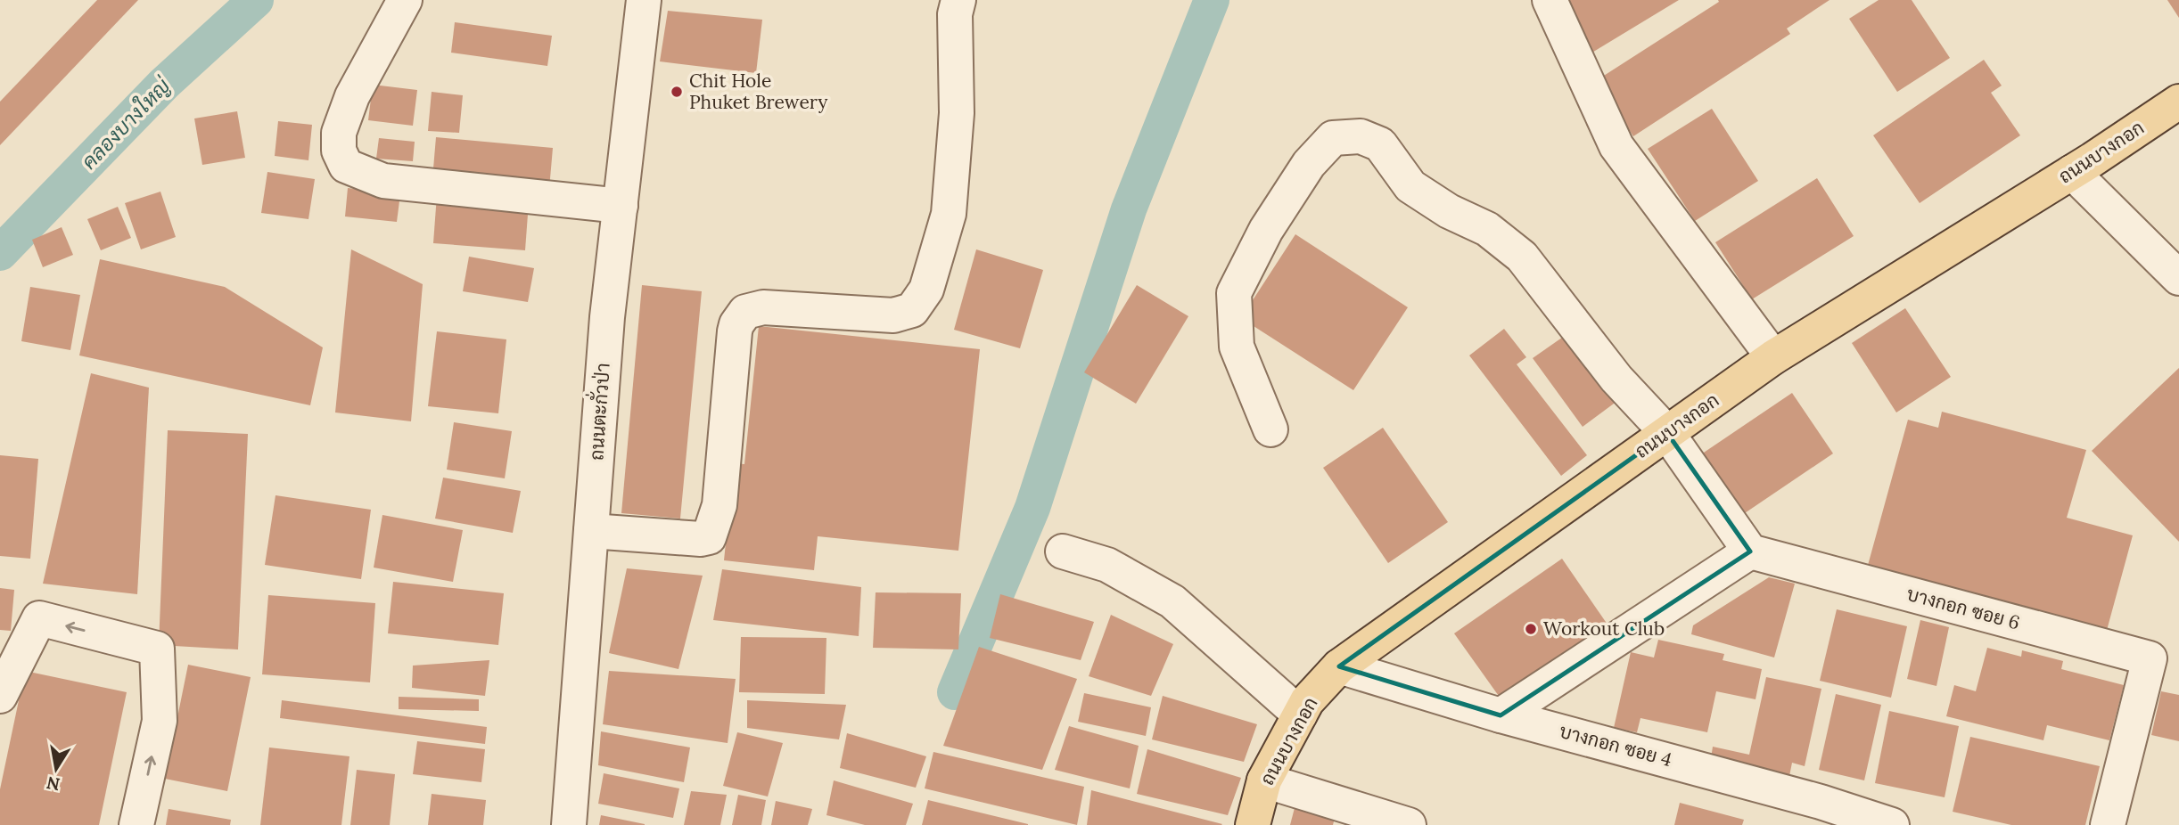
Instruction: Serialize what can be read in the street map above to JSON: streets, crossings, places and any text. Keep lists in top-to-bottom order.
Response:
{
  "streets": {
    "main road": ["ถนนบางกอก"],
    "street": ["ถนนตะกั่วป่า", "บางกอก ซอย 6", "บางกอก ซอย 4"]
  },
  "crossings": [
    ["ถนนบางกอก", "บางกอก ซอย 4"]
  ],
  "water": ["คลองบางใหญ่"],
  "places": ["Chit Hole Phuket Brewery", "Workout Club"],
  "north": "bottom"
}
